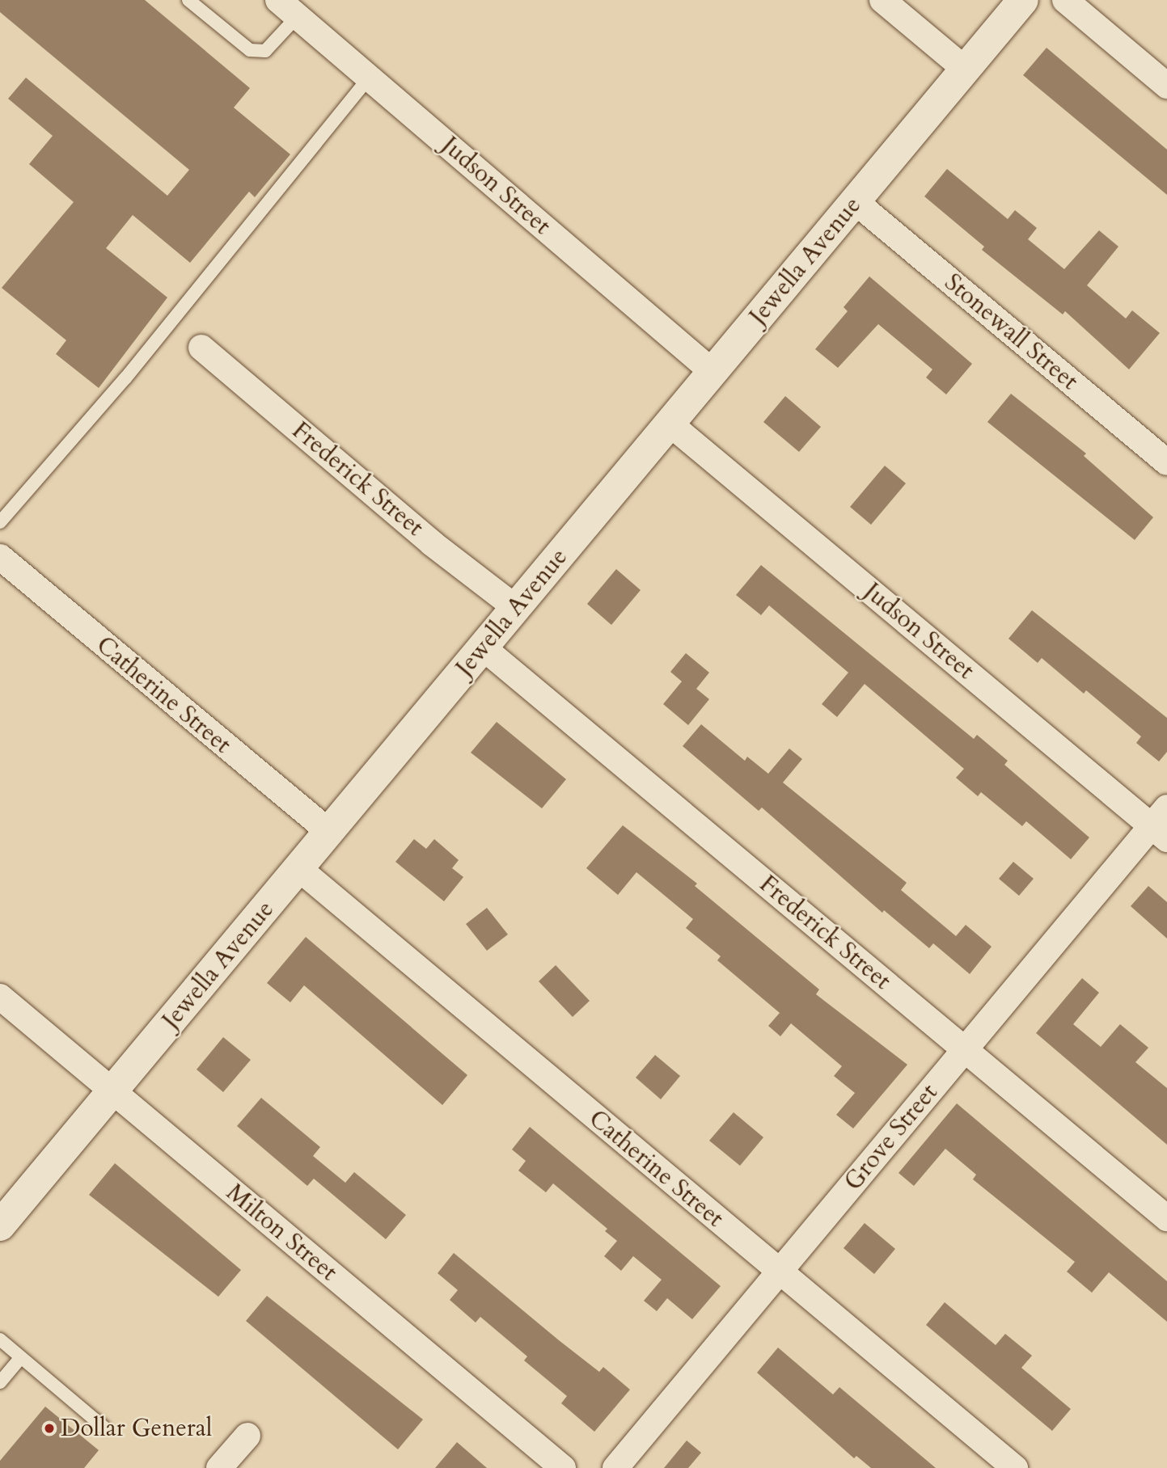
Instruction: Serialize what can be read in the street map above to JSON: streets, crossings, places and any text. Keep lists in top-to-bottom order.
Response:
{
  "streets": {
    "main road": ["Jewella Avenue"],
    "street": [
      "Judson Street",
      "Stonewall Street",
      "Frederick Street",
      "Catherine Street",
      "Grove Street",
      "Milton Street"
    ]
  },
  "crossings": [
    ["Judson Street", "Jewella Avenue"],
    ["Judson Street", "Grove Street"],
    ["Jewella Avenue", "Stonewall Street"],
    ["Jewella Avenue", "Frederick Street"],
    ["Jewella Avenue", "Catherine Street"],
    ["Jewella Avenue", "Milton Street"],
    ["Frederick Street", "Grove Street"],
    ["Catherine Street", "Grove Street"]
  ],
  "places": ["Dollar General"]
}
